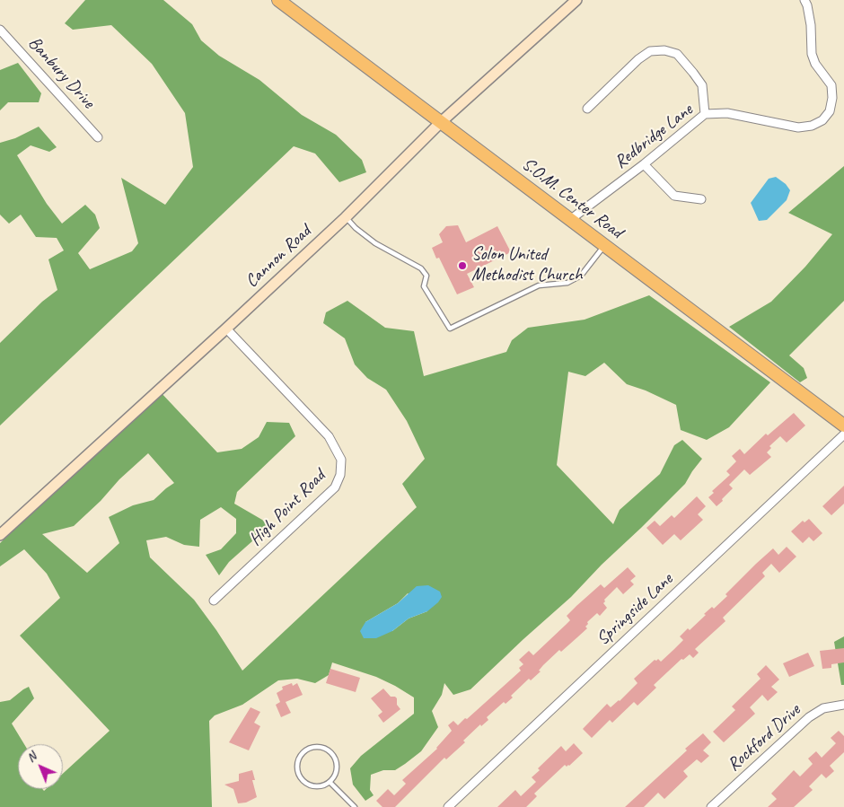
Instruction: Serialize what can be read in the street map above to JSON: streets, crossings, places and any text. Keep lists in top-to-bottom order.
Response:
{
  "streets": {
    "main road": ["S.O.M. Center Road", "Cannon Road"],
    "street": [
      "Banbury Drive",
      "Redbridge Lane",
      "High Point Road",
      "Springside Lane",
      "Rockford Drive"
    ]
  },
  "crossings": [
    ["Redbridge Lane", "S.O.M. Center Road"],
    ["S.O.M. Center Road", "Cannon Road"],
    ["Cannon Road", "High Point Road"]
  ],
  "places": ["Solon United Methodist Church"],
  "north": "top left"
}
